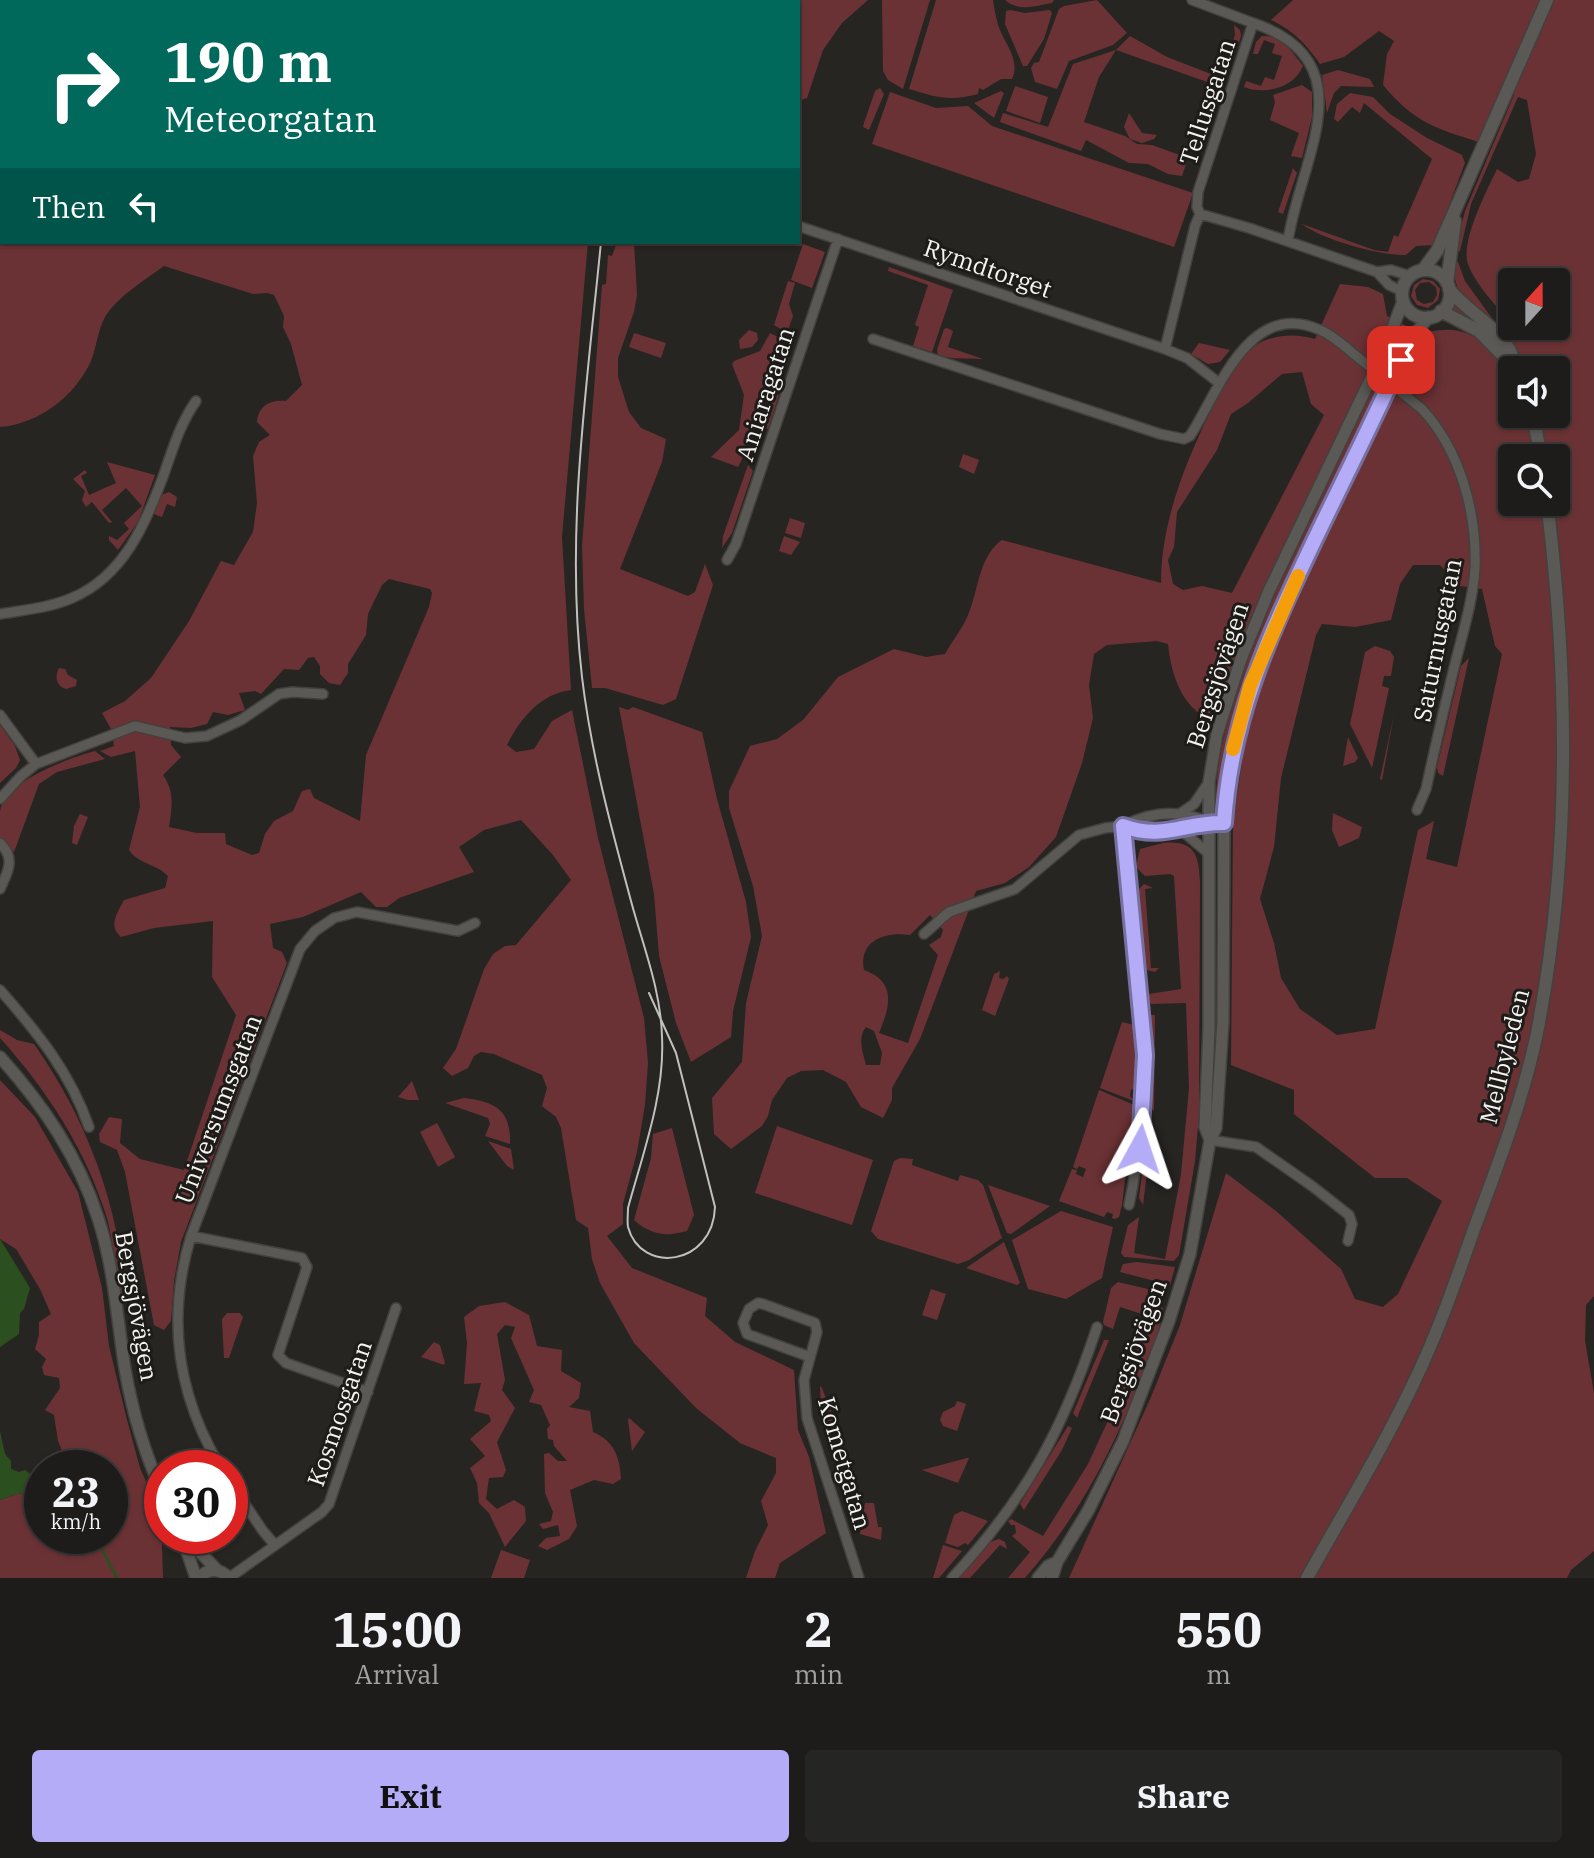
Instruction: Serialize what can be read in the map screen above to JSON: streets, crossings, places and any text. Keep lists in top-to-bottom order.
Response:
{
  "streets": {
    "main road": ["Bergsjövägen", "Mellbyleden"],
    "street": [
      "Tellusgatan",
      "Rymdtorget",
      "Aniaragatan",
      "Saturnusgatan",
      "Universumsgatan",
      "Kosmosgatan",
      "Kometgatan"
    ]
  },
  "crossings": [
    ["Rymdtorget", "Aniaragatan"],
    ["Rymdtorget", "Saturnusgatan"]
  ],
  "north": "top",
  "page": {
    "turn": ["190 m", "Meteorgatan"],
    "then": "Then",
    "speed": "23 km/h",
    "limit": "30",
    "eta": [
      "15:00",
      "Arrival",
      "2",
      "min",
      "550",
      "m"
    ],
    "buttons": ["Exit", "Share"]
  }
}
